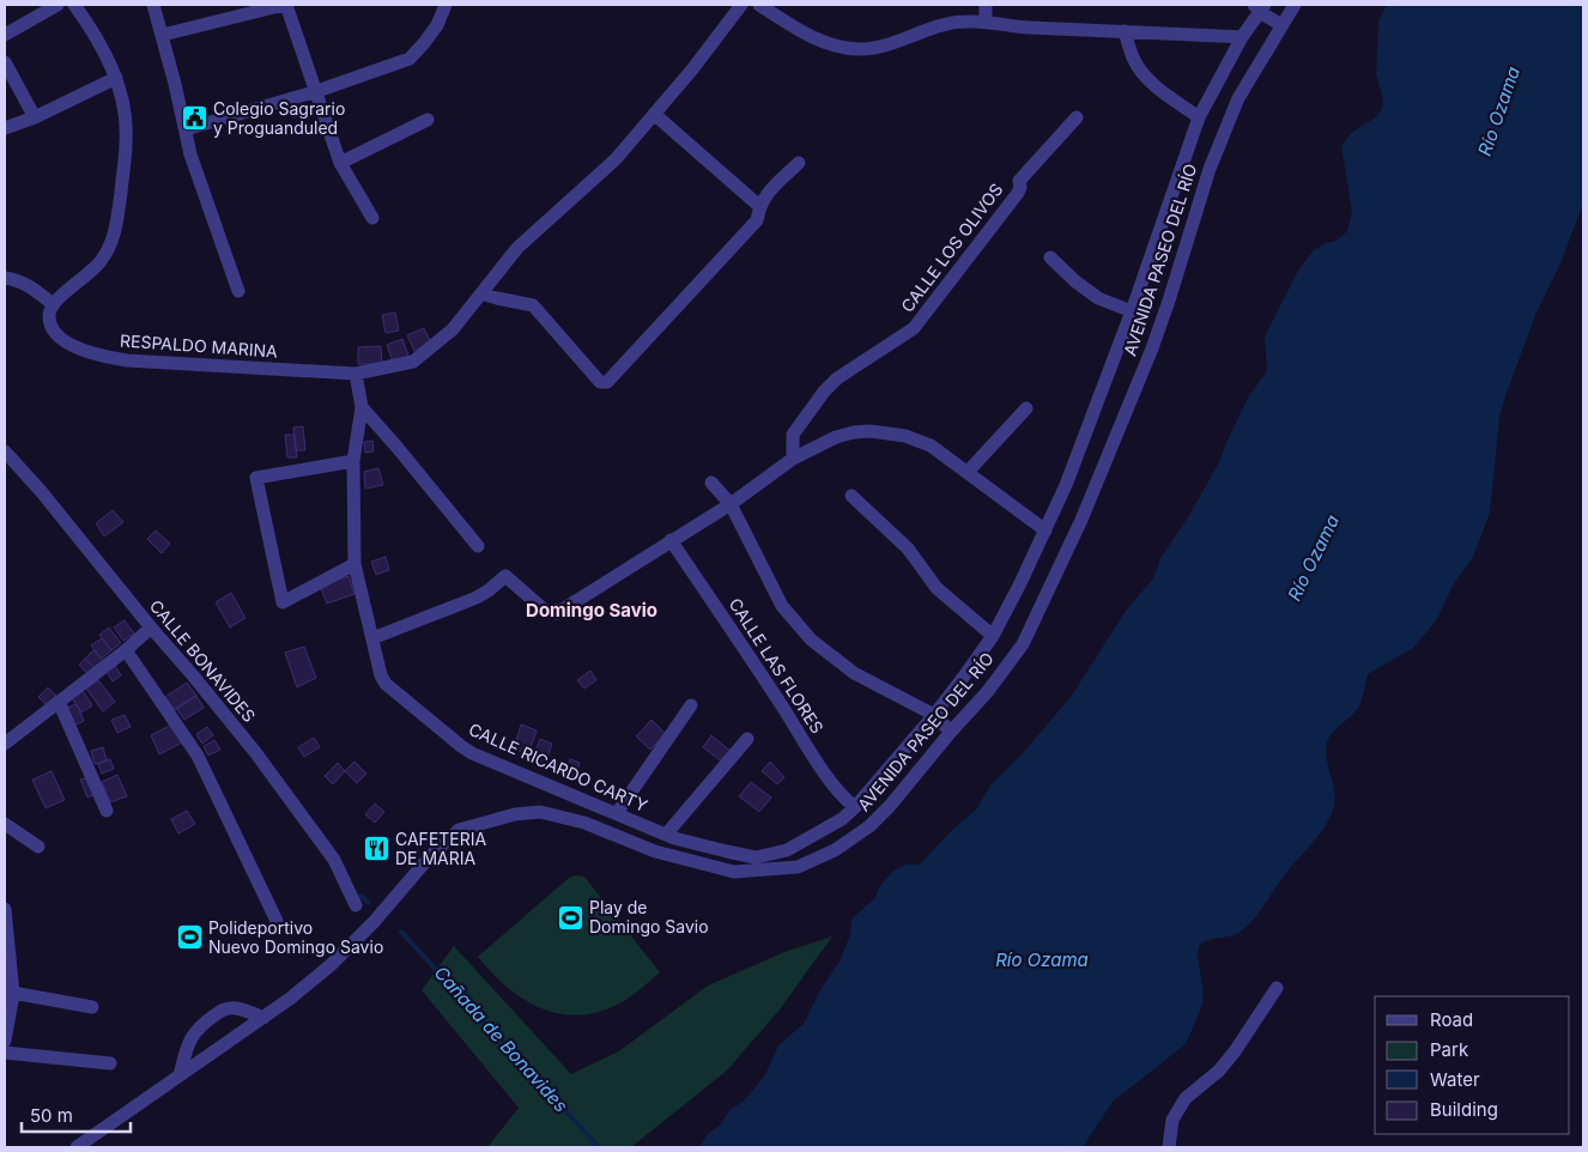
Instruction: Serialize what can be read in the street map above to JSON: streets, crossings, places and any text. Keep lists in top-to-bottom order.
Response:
{
  "streets": {
    "street": [
      "CALLE LOS OLIVOS",
      "AVENIDA PASEO DEL RÍO",
      "RESPALDO MARINA",
      "CALLE BONAVIDES",
      "CALLE LAS FLORES",
      "CALLE RICARDO CARTY"
    ]
  },
  "crossings": [
    ["AVENIDA PASEO DEL RÍO", "CALLE LAS FLORES"],
    ["AVENIDA PASEO DEL RÍO", "CALLE RICARDO CARTY"],
    ["RESPALDO MARINA", "CALLE RICARDO CARTY"],
    ["CALLE LAS FLORES", "CALLE RICARDO CARTY"]
  ],
  "districts": ["Domingo Savio"],
  "water": ["Río Ozama", "Cañada de Bonavides"],
  "places": {
    "public building": ["Colegio Sagrario y Proguanduled"],
    "restaurant": ["CAFETERIA DE MARIA"],
    "sports": ["Play de Domingo Savio", "Polideportivo Nuevo Domingo Savio"]
  },
  "legend": [
    "Road",
    "Park",
    "Water",
    "Building"
  ],
  "scale_bar": "50 m"
}
